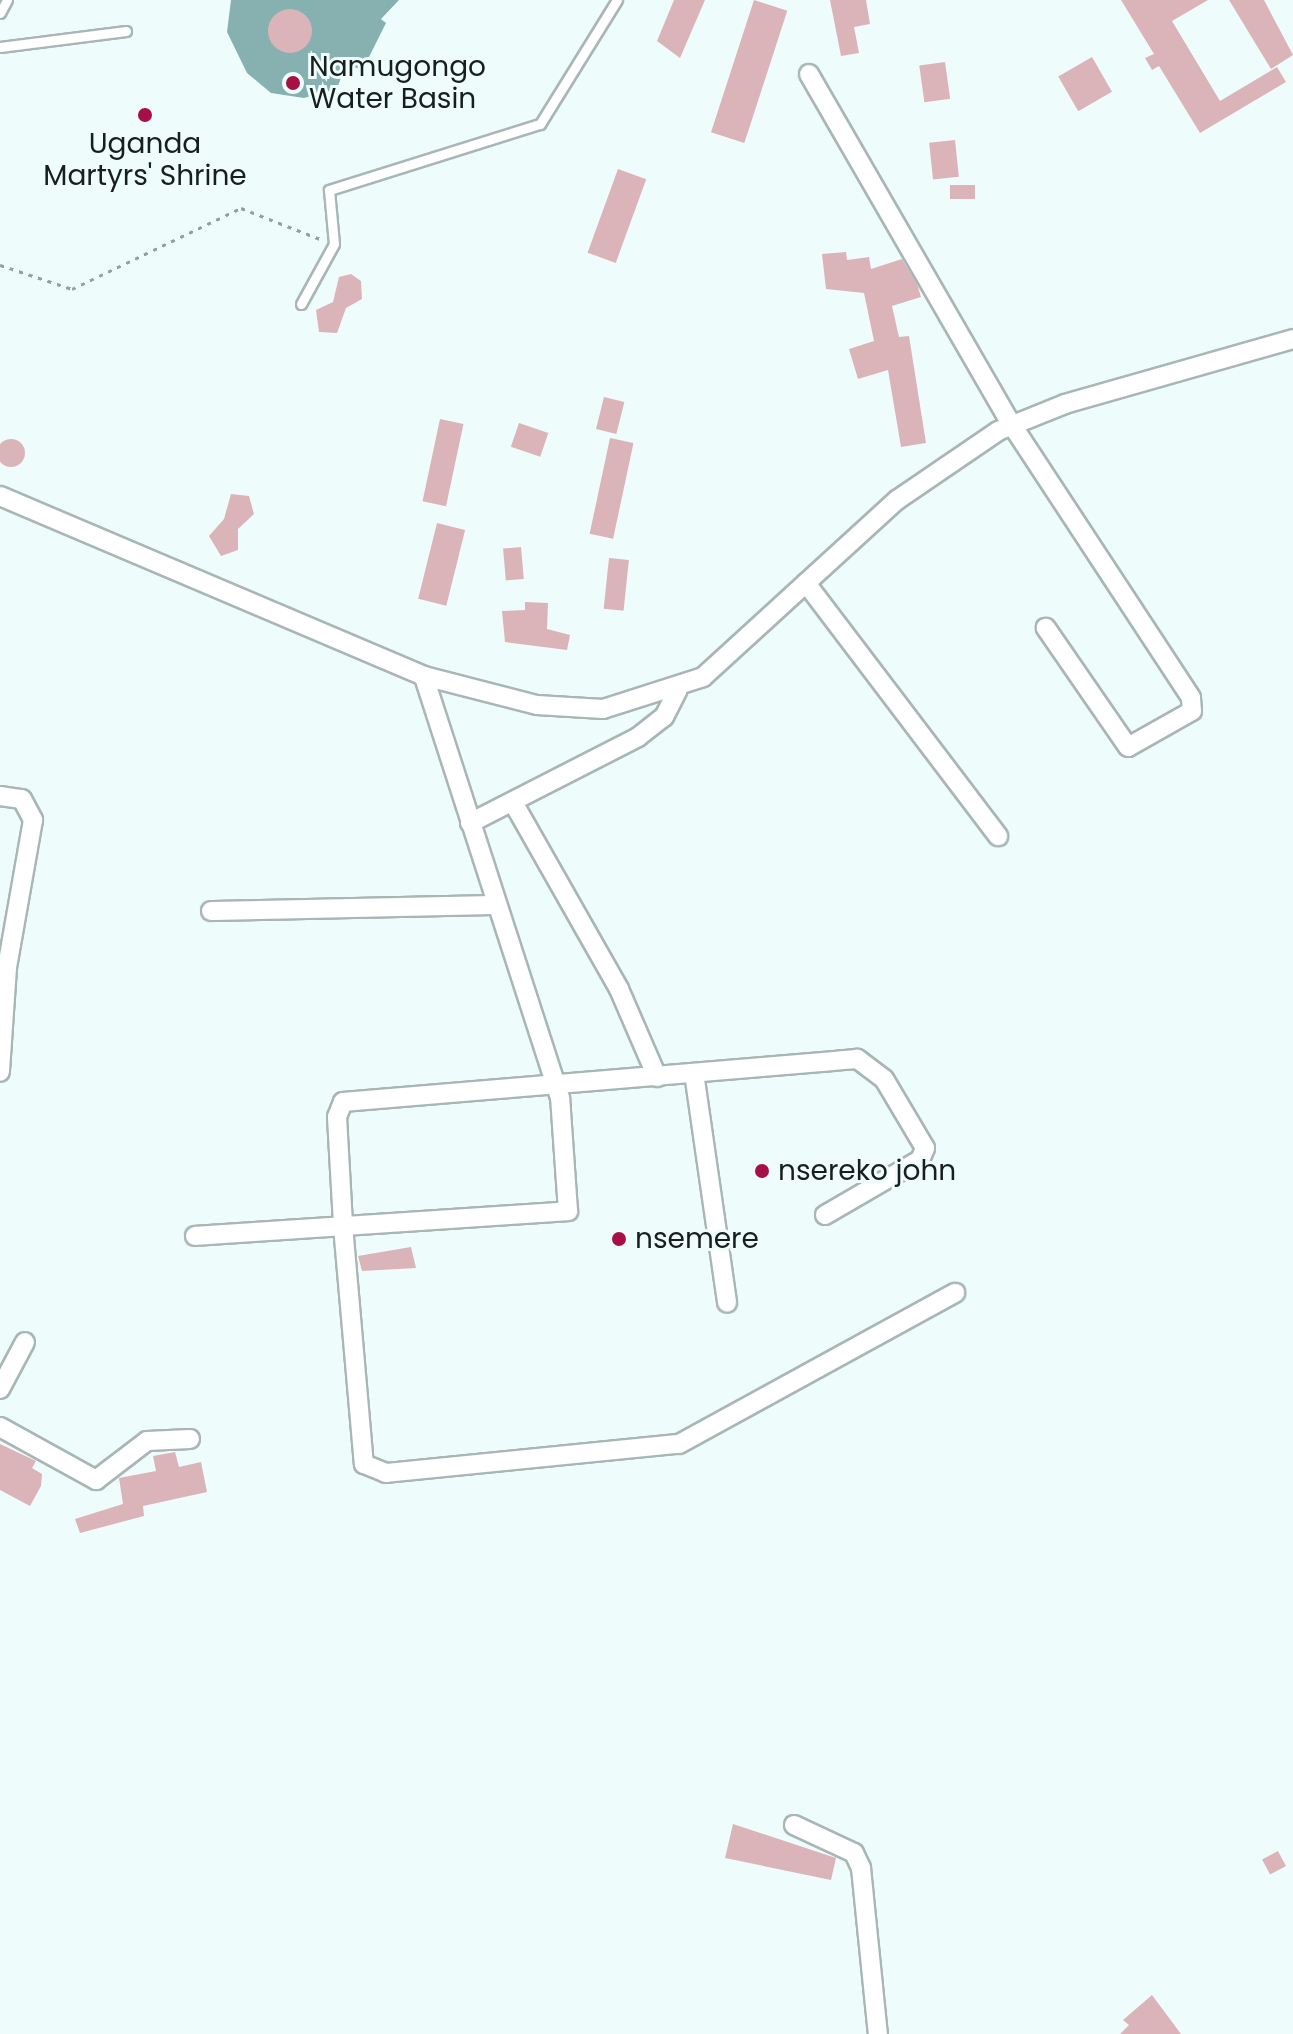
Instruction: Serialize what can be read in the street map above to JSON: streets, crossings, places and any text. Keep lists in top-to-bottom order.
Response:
{
  "places": [
    "Namugongo Water Basin",
    "Uganda Martyrs' Shrine",
    "nsereko john",
    "nsemere"
  ]
}
